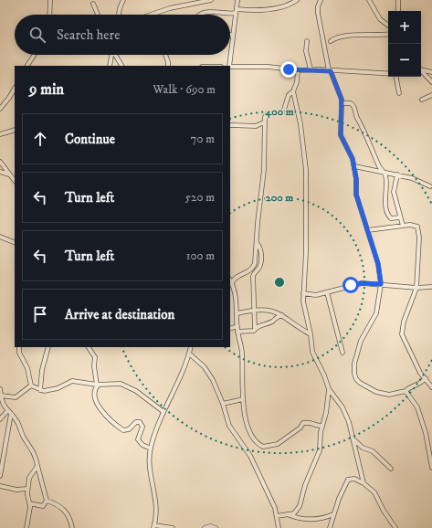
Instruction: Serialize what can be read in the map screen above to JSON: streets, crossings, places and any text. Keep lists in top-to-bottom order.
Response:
{
  "page": {
    "map_buttons": ["+", "−"],
    "search": "Search here",
    "heading": ["9 min", "Walk · 690 m"],
    "list": [
      ["Continue", "70 m"],
      ["Turn left", "520 m"],
      ["Turn left", "100 m"],
      "Arrive at destination"
    ]
  },
  "rings": ["400 m", "200 m"]
}
